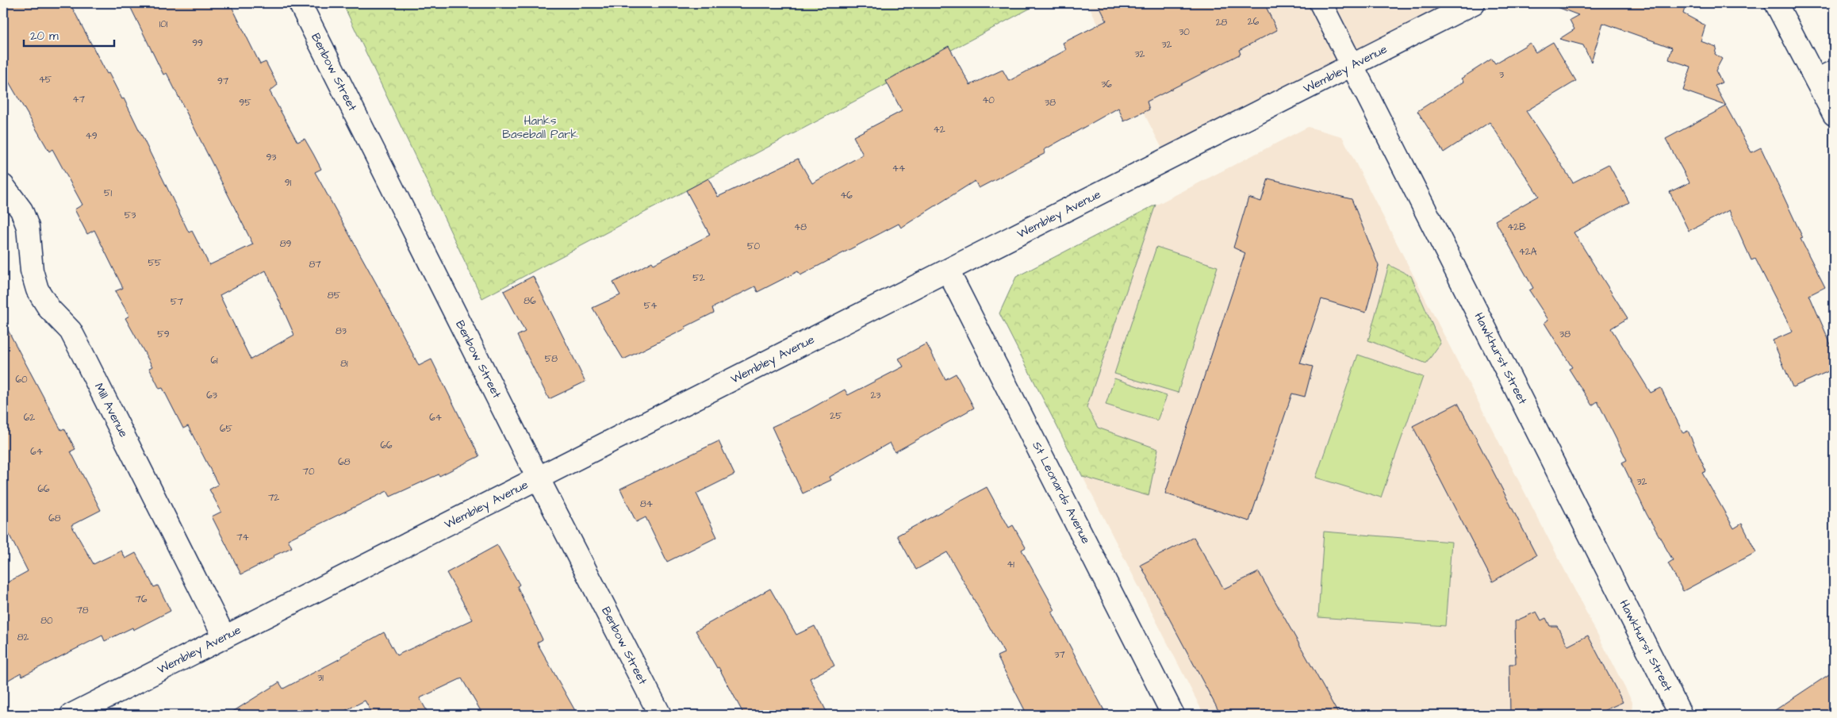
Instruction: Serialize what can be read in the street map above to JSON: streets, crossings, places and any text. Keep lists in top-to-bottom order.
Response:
{
  "streets": {
    "street": [
      "Wembley Avenue",
      "Benbow Street",
      "Hawkhurst Street",
      "Mill Avenue",
      "St Leonards Avenue"
    ]
  },
  "crossings": [
    ["Wembley Avenue", "Benbow Street"],
    ["Wembley Avenue", "Hawkhurst Street"],
    ["Wembley Avenue", "Mill Avenue"],
    ["Wembley Avenue", "St Leonards Avenue"]
  ],
  "parks": ["Hanks Baseball Park"],
  "house_numbers": [
    "26",
    "28",
    "101",
    "30",
    "99",
    "32",
    "32",
    "3",
    "45",
    "97",
    "36",
    "47",
    "40",
    "95",
    "38",
    "42",
    "49",
    "93",
    "44",
    "91",
    "51",
    "46",
    "53",
    "48",
    "42B",
    "89",
    "50",
    "42A",
    "55",
    "87",
    "52",
    "85",
    "86",
    "57",
    "54",
    "83",
    "59",
    "38",
    "58",
    "61",
    "81",
    "60",
    "63",
    "23",
    "25",
    "62",
    "64",
    "65",
    "66",
    "64",
    "68",
    "70",
    "32",
    "66",
    "72",
    "84",
    "68",
    "74",
    "41",
    "76",
    "78",
    "80",
    "82",
    "37",
    "31"
  ],
  "scale_bar": "20 m"
}
